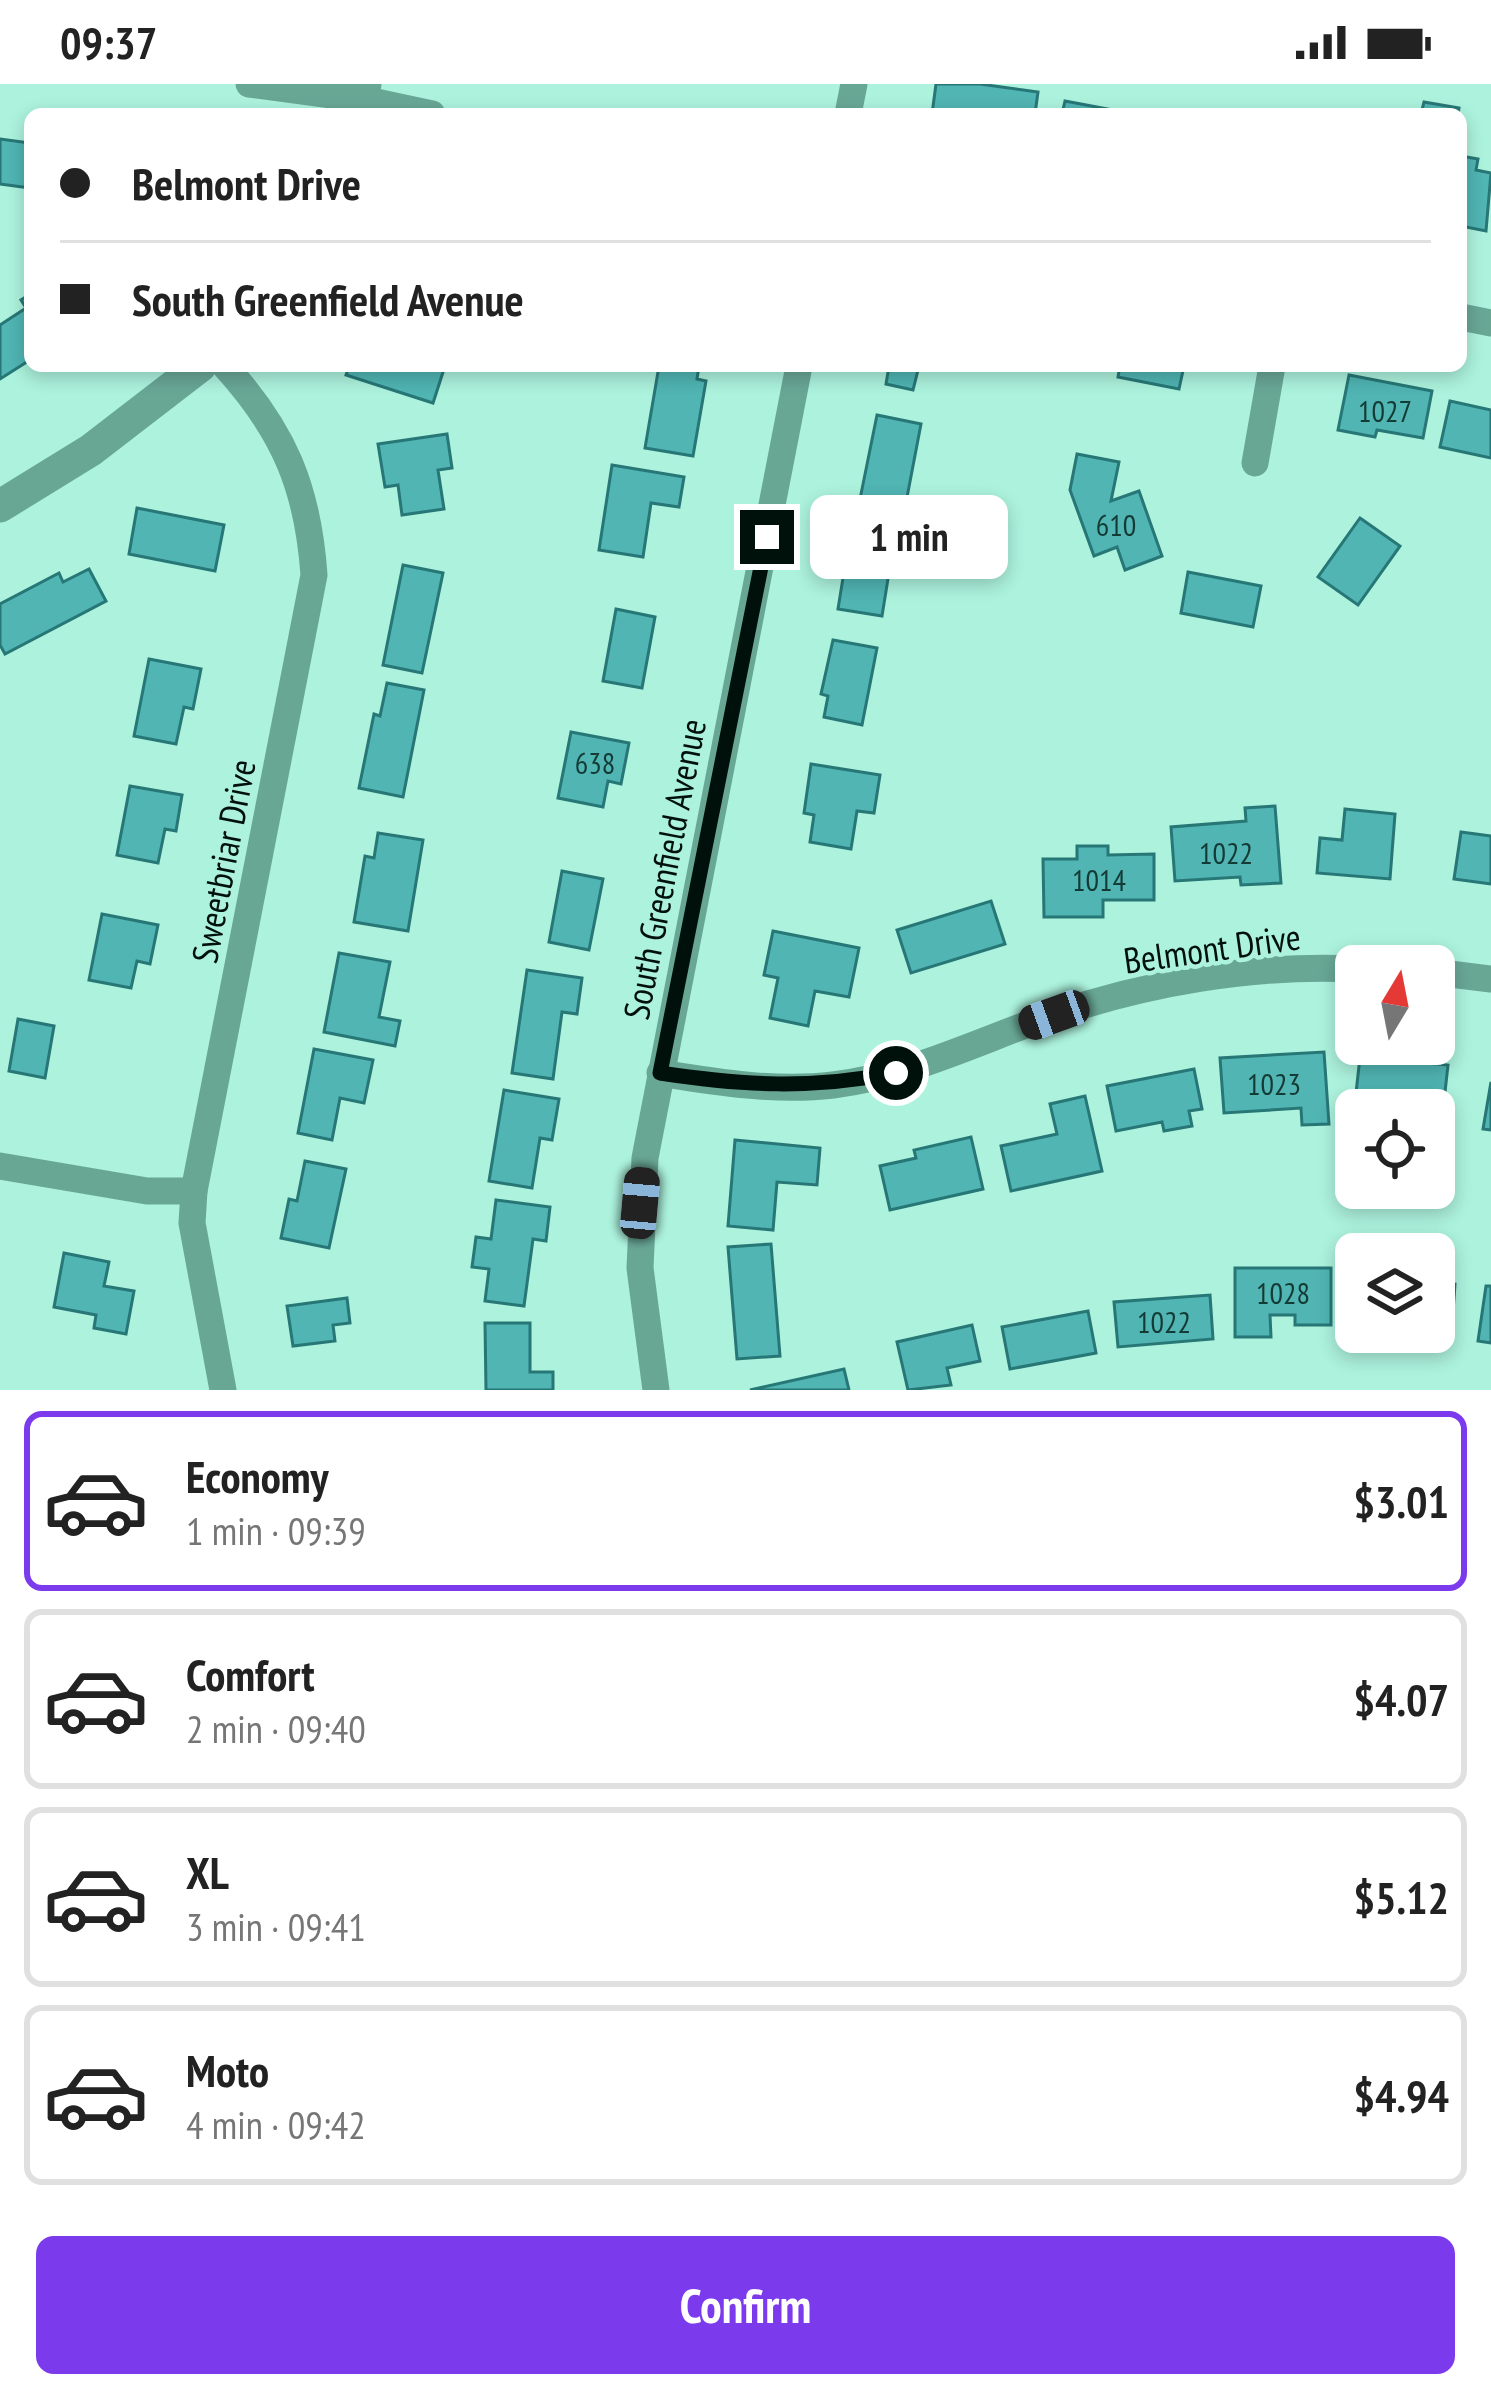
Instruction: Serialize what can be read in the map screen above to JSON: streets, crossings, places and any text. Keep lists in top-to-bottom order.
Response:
{
  "streets": {
    "street": ["Sweetbriar Drive", "South Greenfield Avenue", "Belmont Drive"]
  },
  "crossings": [
    ["South Greenfield Avenue", "Belmont Drive"]
  ],
  "house_numbers": [
    "1027",
    "610",
    "638",
    "1022",
    "1014",
    "1023",
    "1028",
    "1022"
  ],
  "north": "top",
  "page": {
    "status": "09:37",
    "banner": ["Belmont Drive", "South Greenfield Avenue"],
    "bubble": "1 min",
    "list": [
      {
        "name": "Economy",
        "note": "1 min · 09:39",
        "value": "$3.01"
      },
      {
        "name": "Comfort",
        "note": "2 min · 09:40",
        "value": "$4.07"
      },
      {
        "name": "XL",
        "note": "3 min · 09:41",
        "value": "$5.12"
      },
      {
        "name": "Moto",
        "note": "4 min · 09:42",
        "value": "$4.94"
      }
    ],
    "buttons": "Confirm"
  }
}
